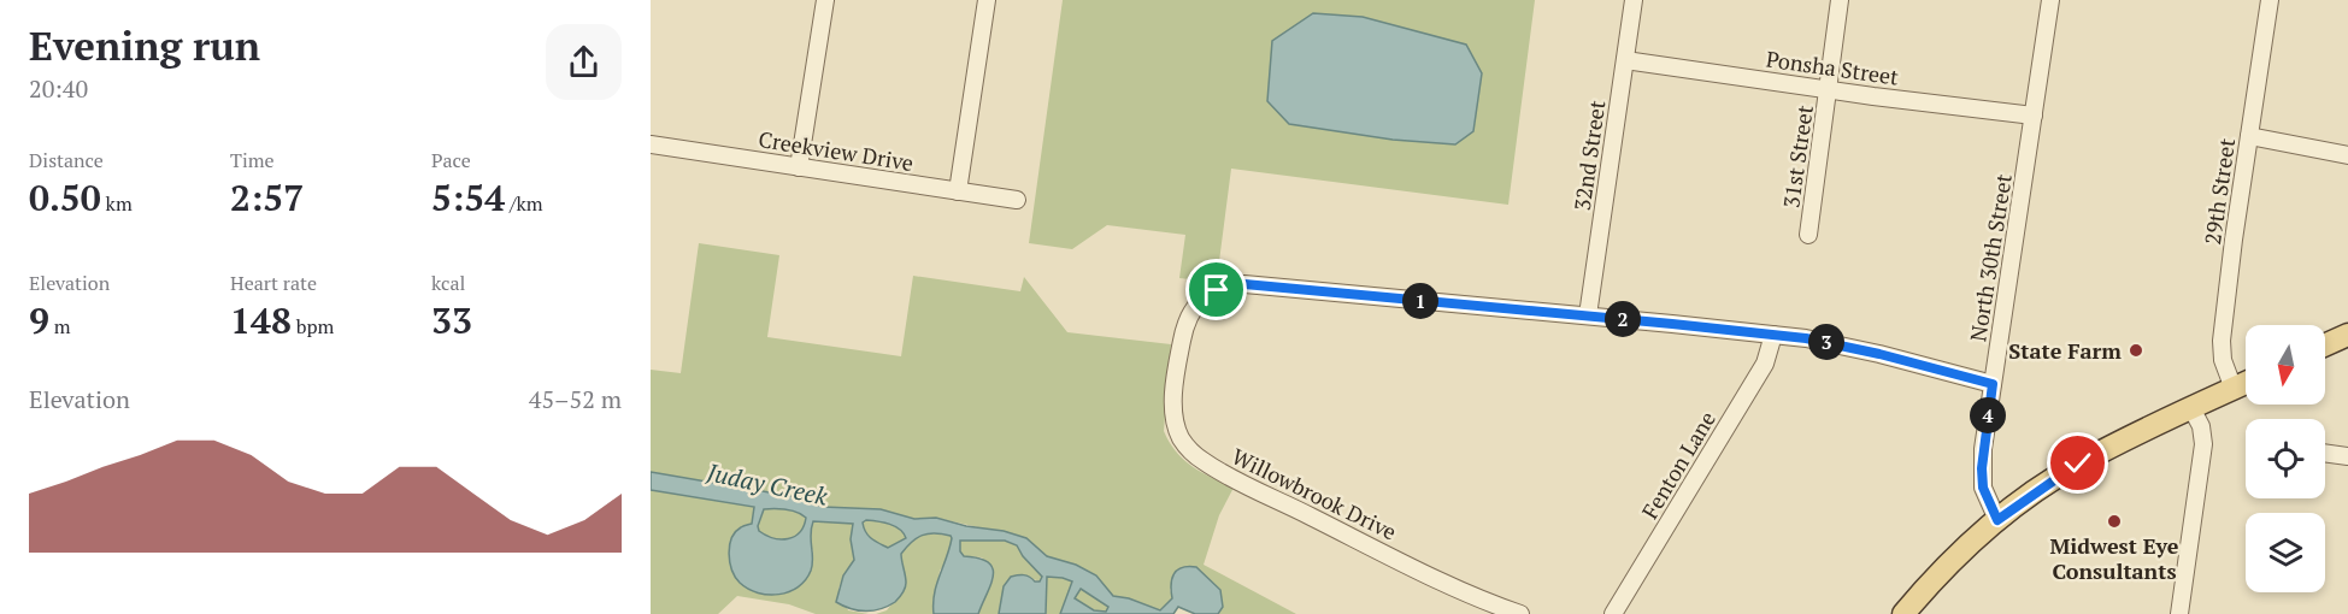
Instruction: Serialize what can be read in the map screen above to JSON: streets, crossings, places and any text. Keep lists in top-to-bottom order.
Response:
{
  "streets": {
    "street": [
      "Ponsha Street",
      "Creekview Drive",
      "32nd Street",
      "31st Street",
      "29th Street",
      "North 30th Street",
      "Fenton Lane",
      "Willowbrook Drive"
    ]
  },
  "crossings": [
    ["Ponsha Street", "32nd Street"],
    ["Ponsha Street", "31st Street"],
    ["Ponsha Street", "North 30th Street"],
    ["32nd Street", "Willowbrook Drive"],
    ["North 30th Street", "Willowbrook Drive"],
    ["Fenton Lane", "Willowbrook Drive"]
  ],
  "water": ["Juday Creek"],
  "places": ["State Farm", "Midwest Eye Consultants"],
  "north": "bottom",
  "page": {
    "heading": ["Evening run", "20:40"],
    "stats": [
      ["Distance", "0.50 km"],
      ["Time", "2:57"],
      ["Pace", "5:54 /km"],
      ["Elevation", "9 m"],
      ["Heart rate", "148 bpm"],
      ["kcal", "33"]
    ],
    "pins": [
      "1",
      "2",
      "3",
      "4"
    ],
    "chart": ["Elevation", "45–52 m"]
  }
}
